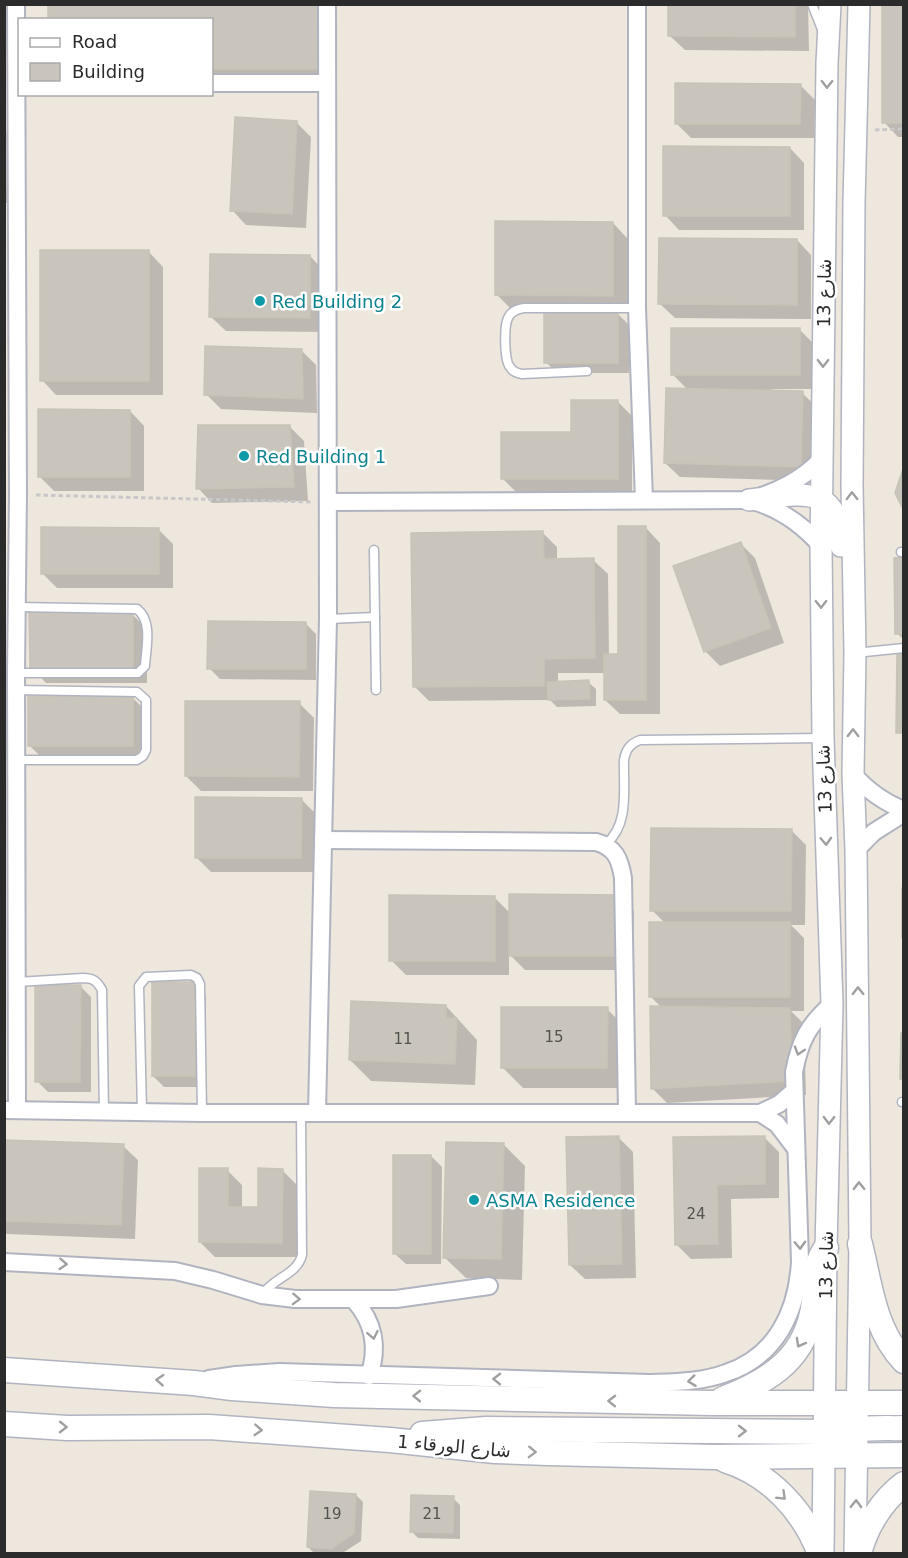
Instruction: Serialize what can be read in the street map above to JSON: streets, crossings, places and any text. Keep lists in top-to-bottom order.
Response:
{
  "streets": {
    "main road": ["شارع الورقاء 1"],
    "street": ["شارع 13"]
  },
  "crossings": [
    ["شارع 13", "شارع الورقاء 1"]
  ],
  "places": ["Red Building 2", "Red Building 1", "ASMA Residence"],
  "house_numbers": [
    "15",
    "11",
    "24",
    "19",
    "21"
  ],
  "legend": ["Road", "Building"]
}
